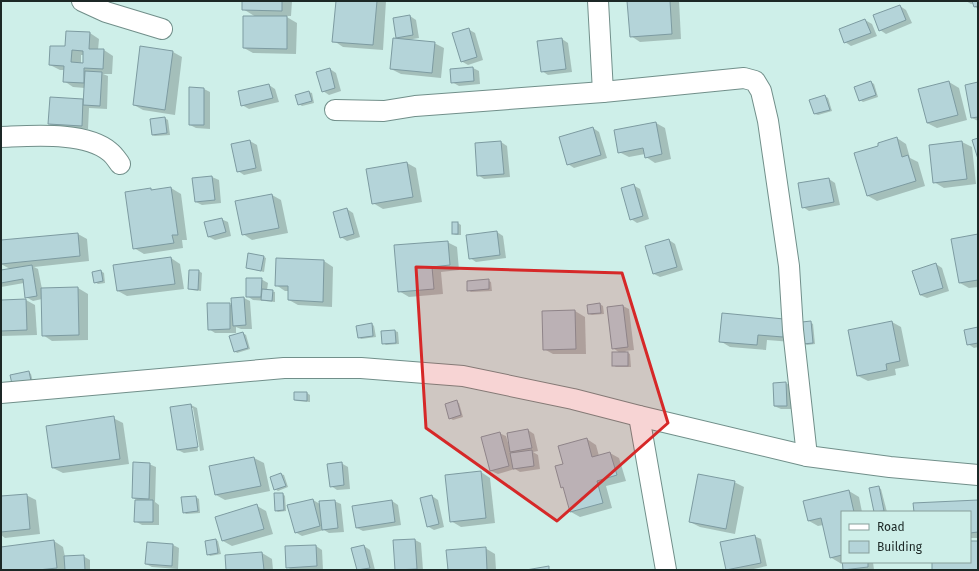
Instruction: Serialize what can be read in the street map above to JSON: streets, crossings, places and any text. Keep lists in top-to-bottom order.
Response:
{
  "legend": ["Road", "Building"]
}
